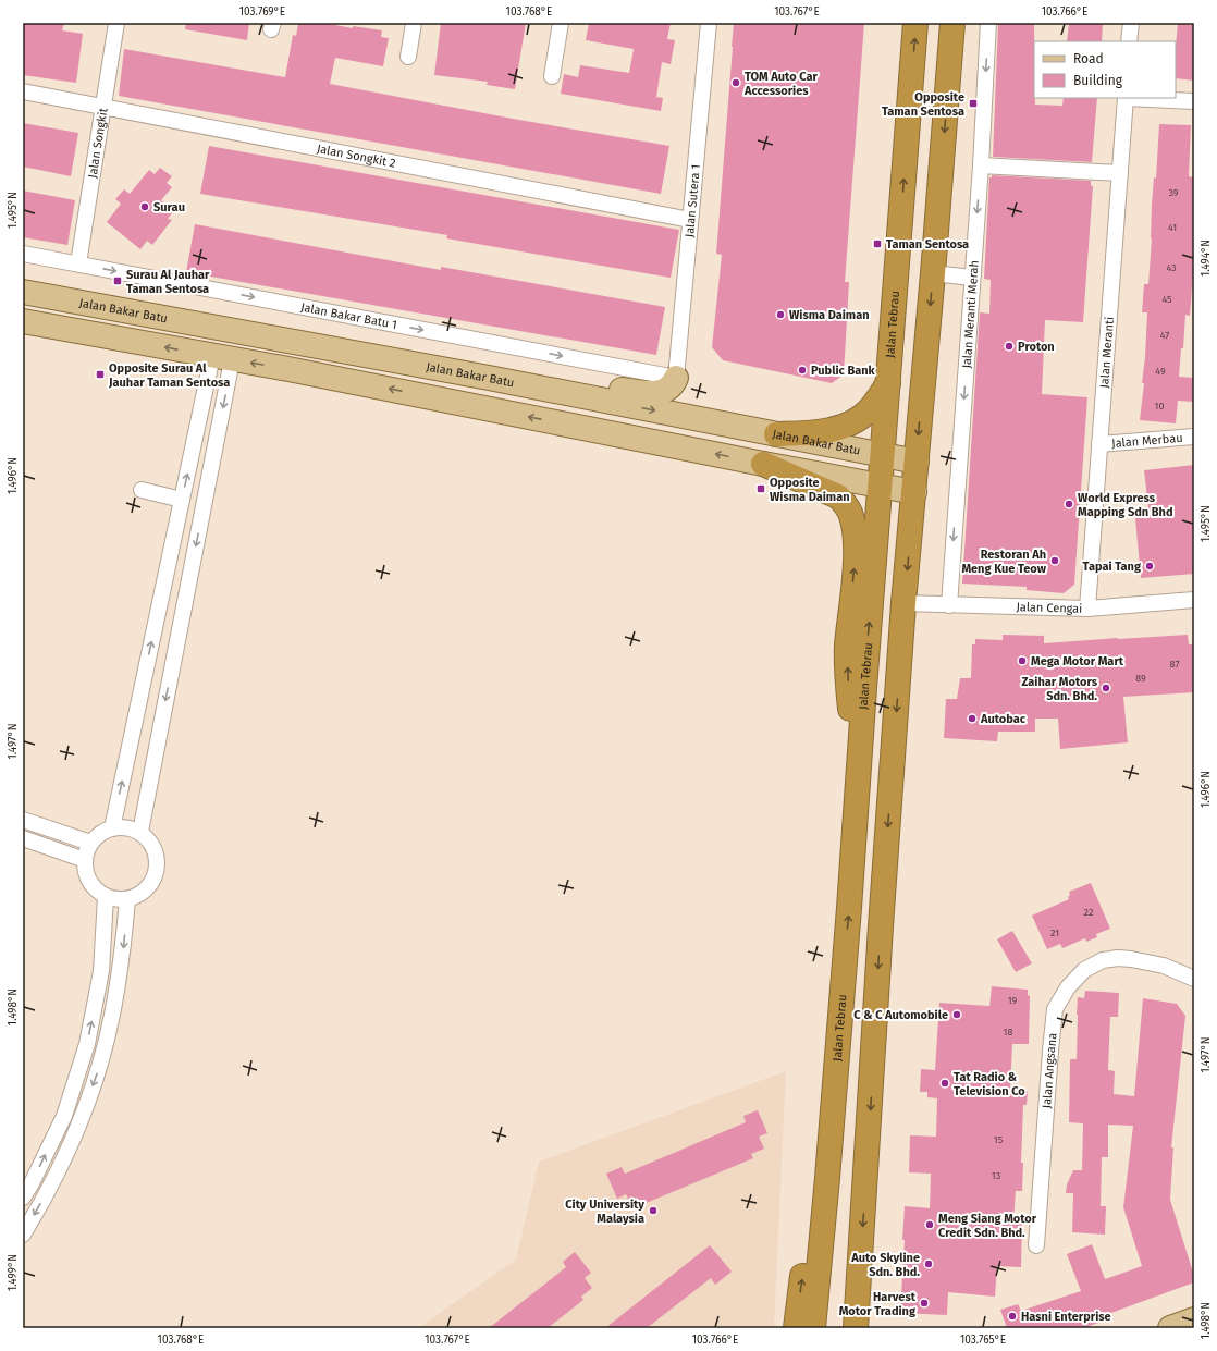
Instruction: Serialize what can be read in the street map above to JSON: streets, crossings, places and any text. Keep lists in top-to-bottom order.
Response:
{
  "streets": {
    "highway": ["Jalan Tebrau"],
    "main road": ["Jalan Bakar Batu"],
    "street": [
      "Jalan Songkit",
      "Jalan Songkit 2",
      "Jalan Sutera 1",
      "Jalan Meranti Merah",
      "Jalan Bakar Batu 1",
      "Jalan Meranti",
      "Jalan Merbau",
      "Jalan Cengai",
      "Jalan Angsana"
    ]
  },
  "crossings": [
    ["Jalan Songkit", "Jalan Songkit 2"],
    ["Jalan Songkit", "Jalan Bakar Batu 1"],
    ["Jalan Songkit 2", "Jalan Sutera 1"],
    ["Jalan Sutera 1", "Jalan Bakar Batu 1"],
    ["Jalan Bakar Batu", "Jalan Tebrau"],
    ["Jalan Meranti Merah", "Jalan Cengai"],
    ["Jalan Meranti", "Jalan Merbau"],
    ["Jalan Meranti", "Jalan Cengai"]
  ],
  "one_way": ["Jalan Meranti Merah", "Jalan Bakar Batu 1"],
  "places": {
    "other": [
      "TOM Auto Car Accessories",
      "Surau",
      "Wisma Daiman",
      "Proton",
      "Public Bank",
      "World Express Mapping Sdn Bhd",
      "Restoran Ah Meng Kue Teow",
      "Tapai Tang",
      "Mega Motor Mart",
      "Zaihar Motors Sdn. Bhd.",
      "Autobac",
      "C & C Automobile",
      "Tat Radio & Television Co",
      "City University Malaysia",
      "Meng Siang Motor Credit Sdn. Bhd.",
      "Auto Skyline Sdn. Bhd.",
      "Harvest Motor Trading",
      "Hasni Enterprise"
    ],
    "transit": [
      "Opposite Taman Sentosa",
      "Taman Sentosa",
      "Surau Al Jauhar Taman Sentosa",
      "Opposite Surau Al Jauhar Taman Sentosa",
      "Opposite Wisma Daiman"
    ]
  },
  "house_numbers": [
    "39",
    "41",
    "43",
    "45",
    "47",
    "49",
    "10",
    "87",
    "89",
    "22",
    "21",
    "19",
    "18",
    "15",
    "13"
  ],
  "legend": ["Road", "Building"],
  "coordinates": [
    "103.769°E",
    "103.768°E",
    "103.767°E",
    "103.766°E",
    "1.495°N",
    "1.494°N",
    "1.496°N",
    "1.497°N",
    "1.498°N",
    "1.499°N",
    "103.765°E"
  ]
}
